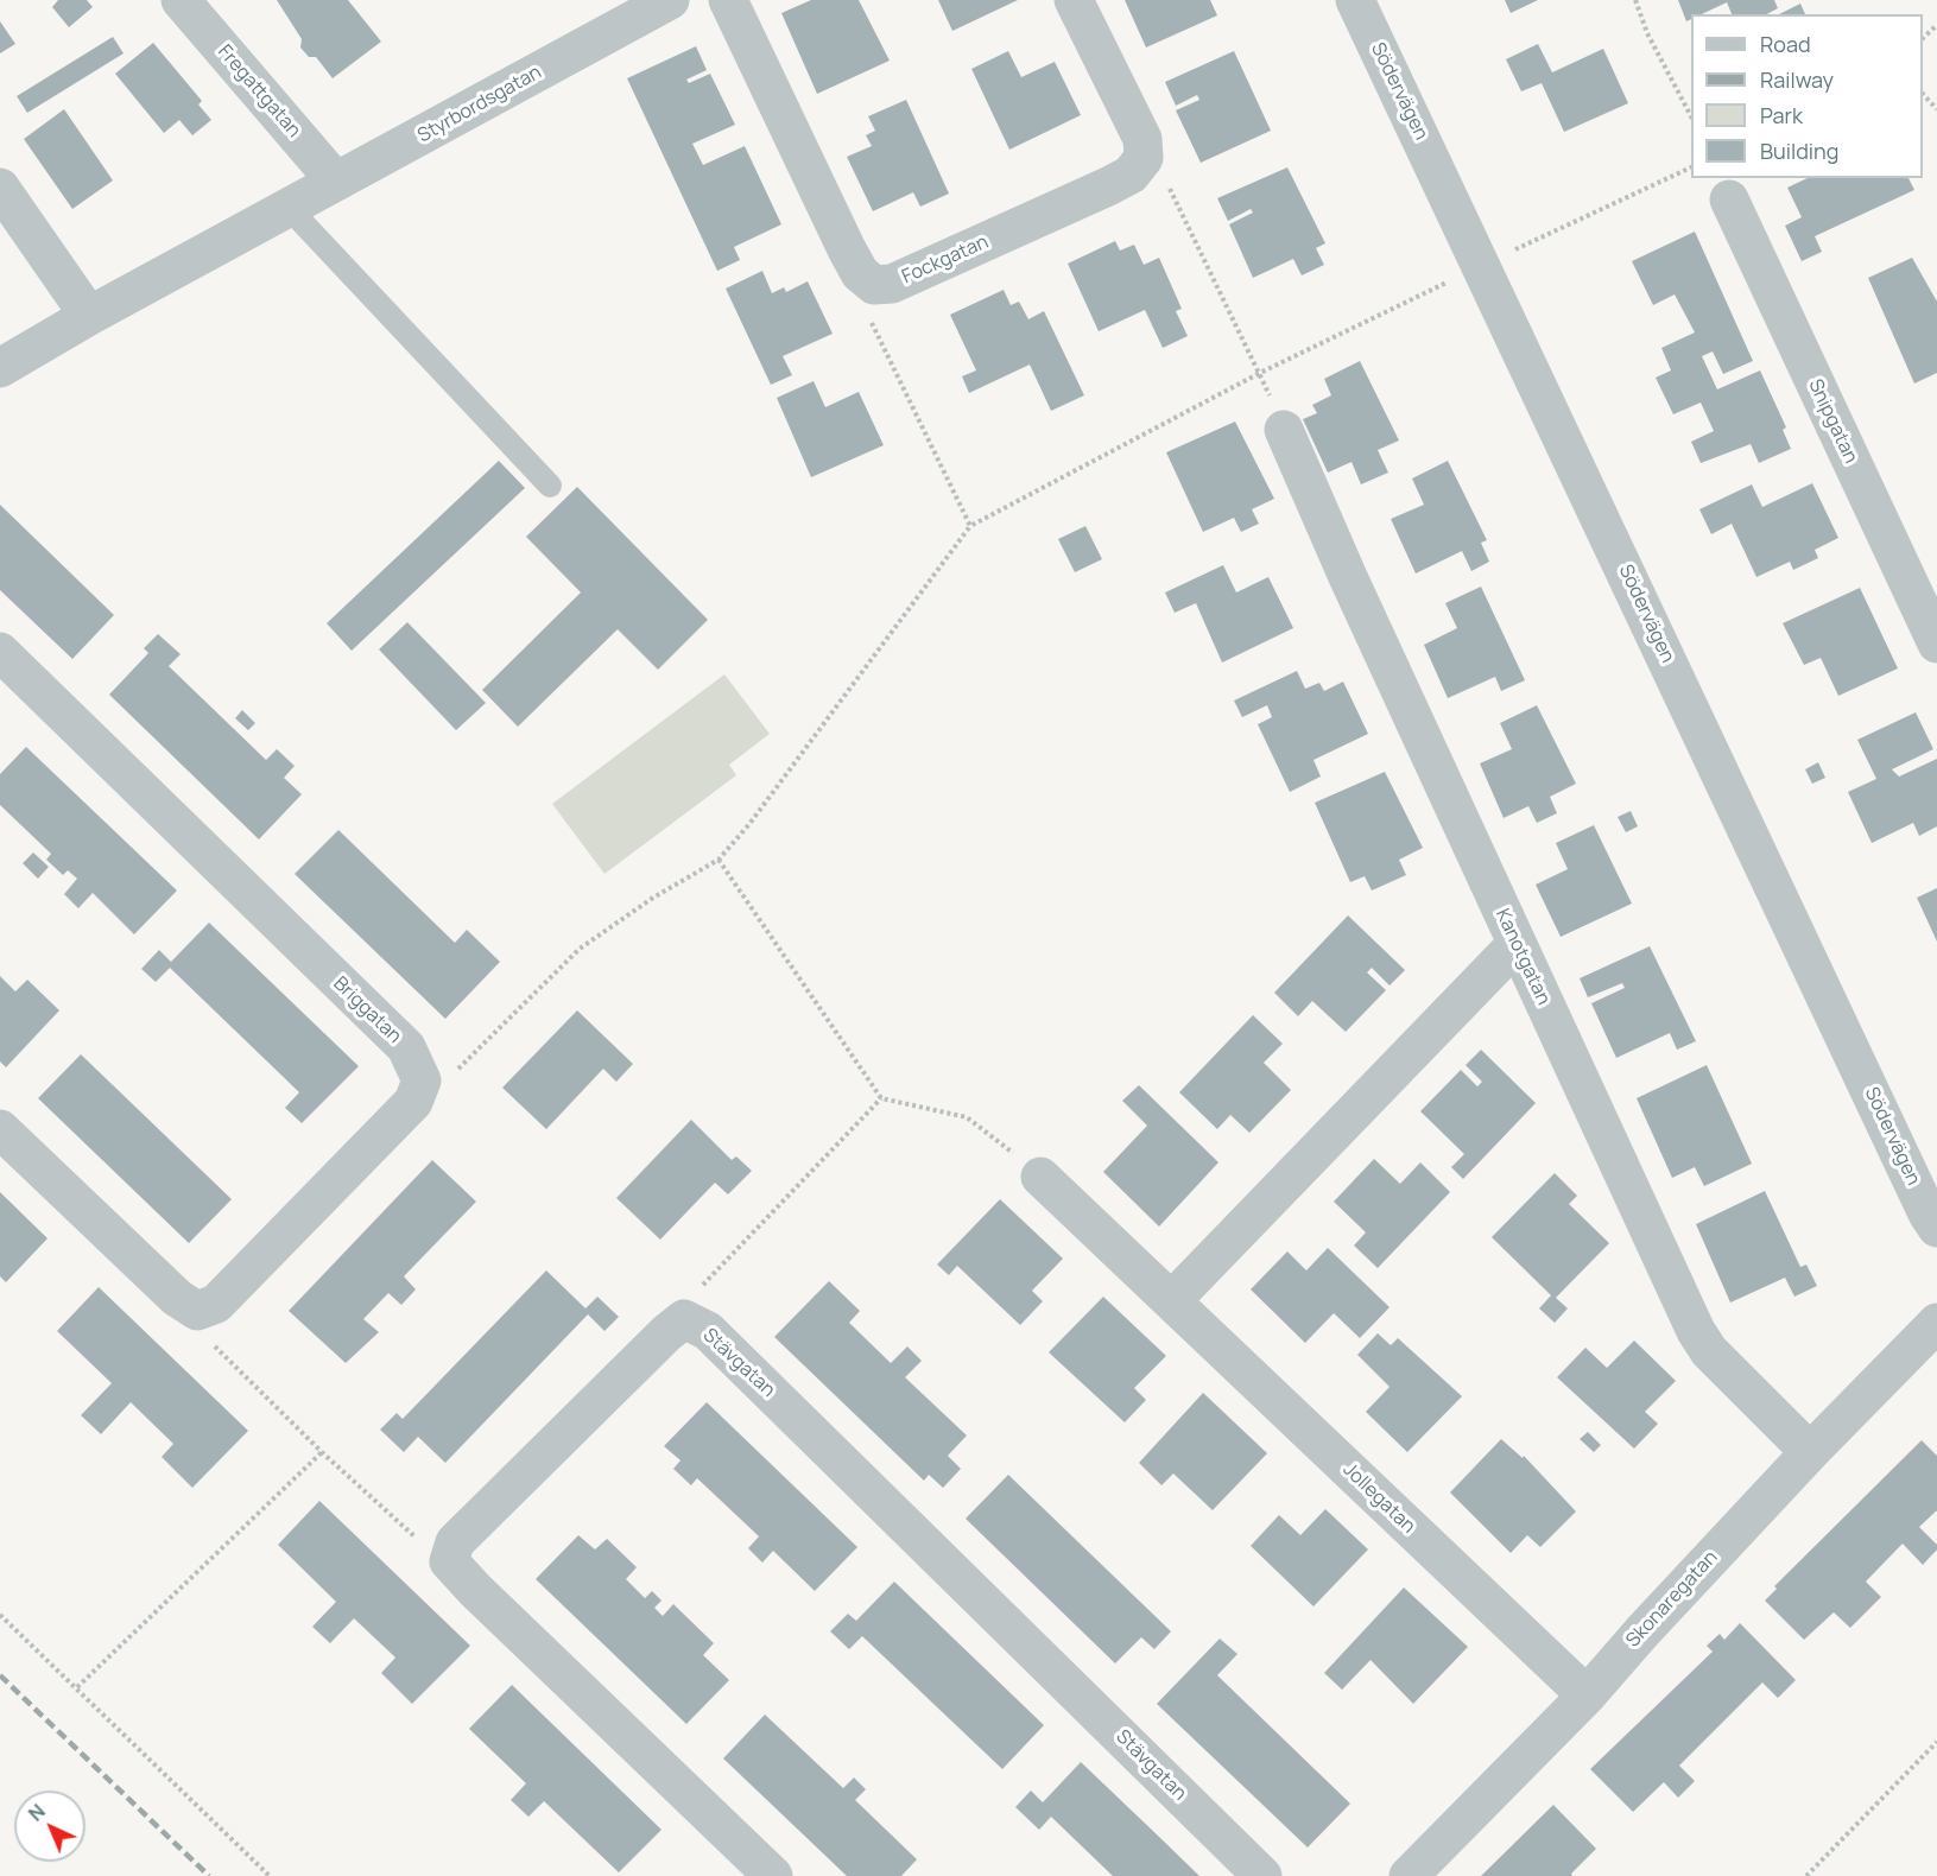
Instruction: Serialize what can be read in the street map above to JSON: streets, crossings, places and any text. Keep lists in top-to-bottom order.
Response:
{
  "streets": {
    "street": [
      "Fregattgatan",
      "Södervägen",
      "Styrbordsgatan",
      "Fockgatan",
      "Snipgatan",
      "Kanotgatan",
      "Briggatan",
      "Stävgatan",
      "Jollegatan",
      "Skonaregatan"
    ]
  },
  "crossings": [
    ["Fregattgatan", "Styrbordsgatan"],
    ["Kanotgatan", "Skonaregatan"],
    ["Jollegatan", "Skonaregatan"]
  ],
  "legend": [
    "Road",
    "Railway",
    "Park",
    "Building"
  ],
  "north": "top left"
}
